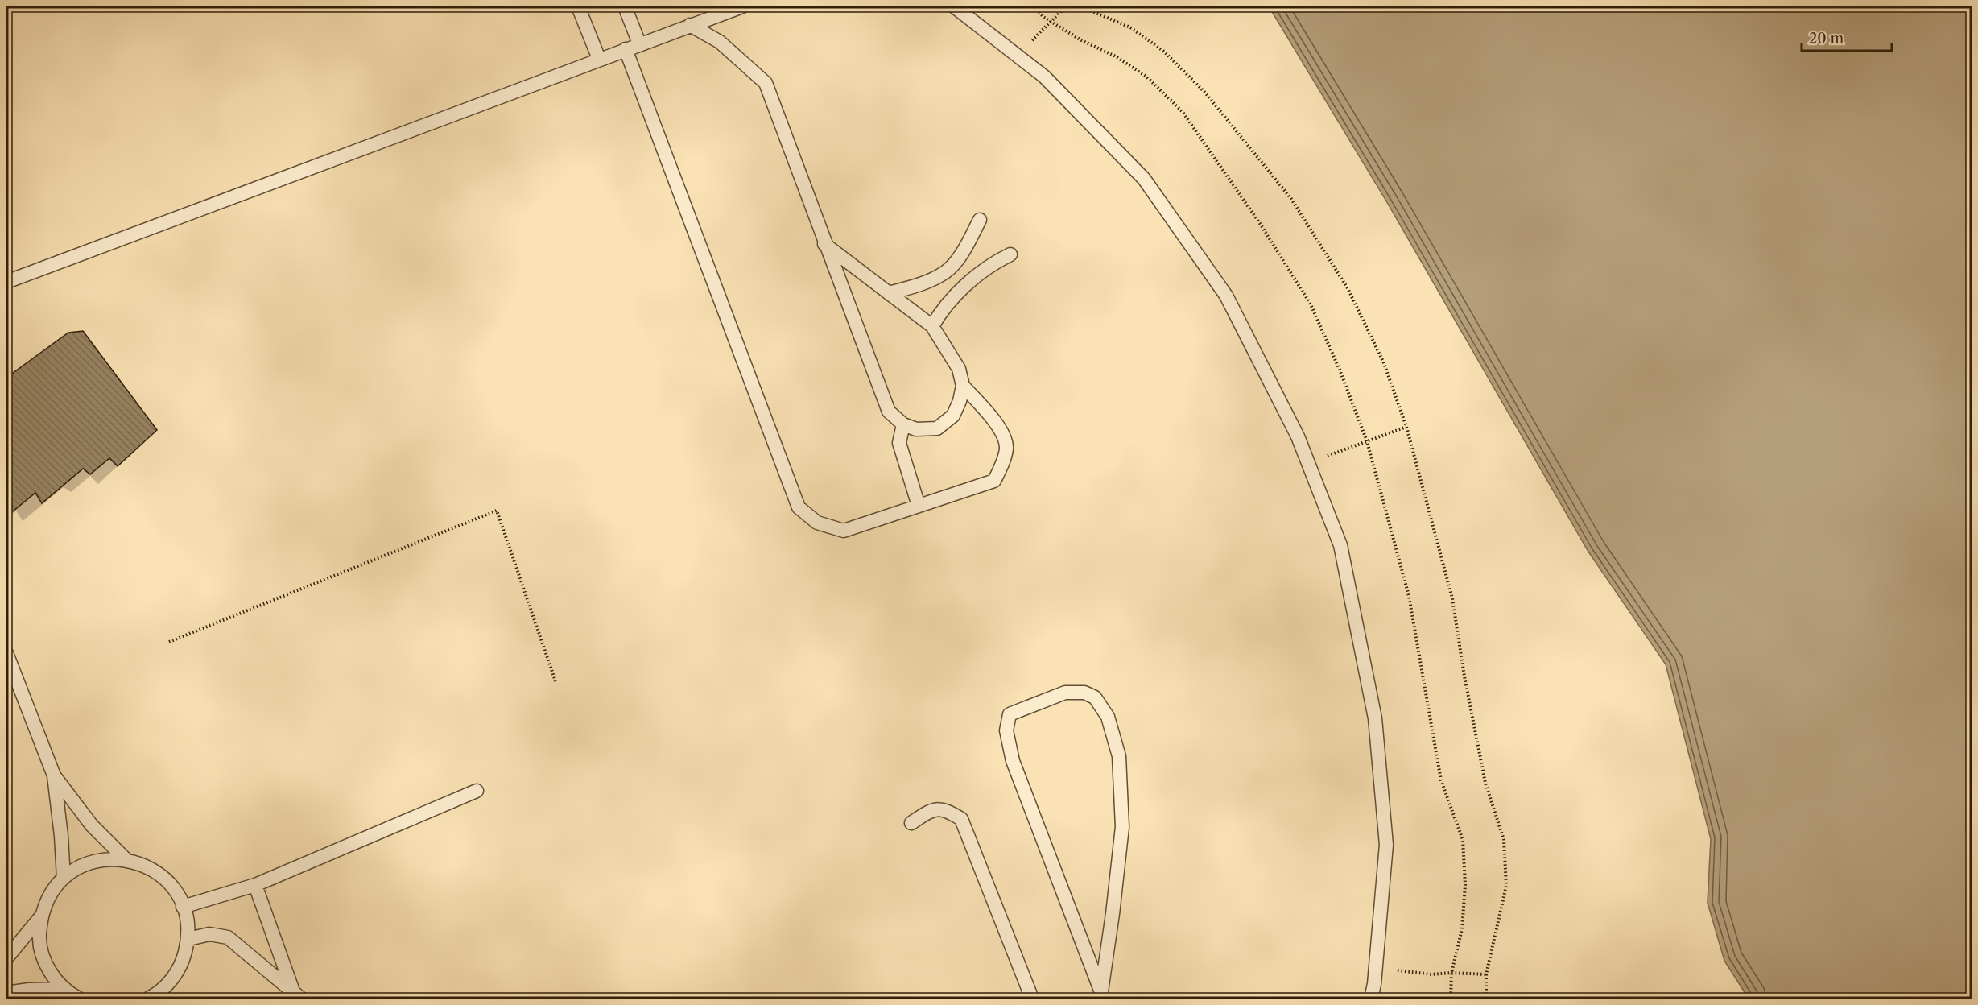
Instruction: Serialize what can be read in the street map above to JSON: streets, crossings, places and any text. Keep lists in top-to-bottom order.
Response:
{
  "scale_bar": "20 m"
}
